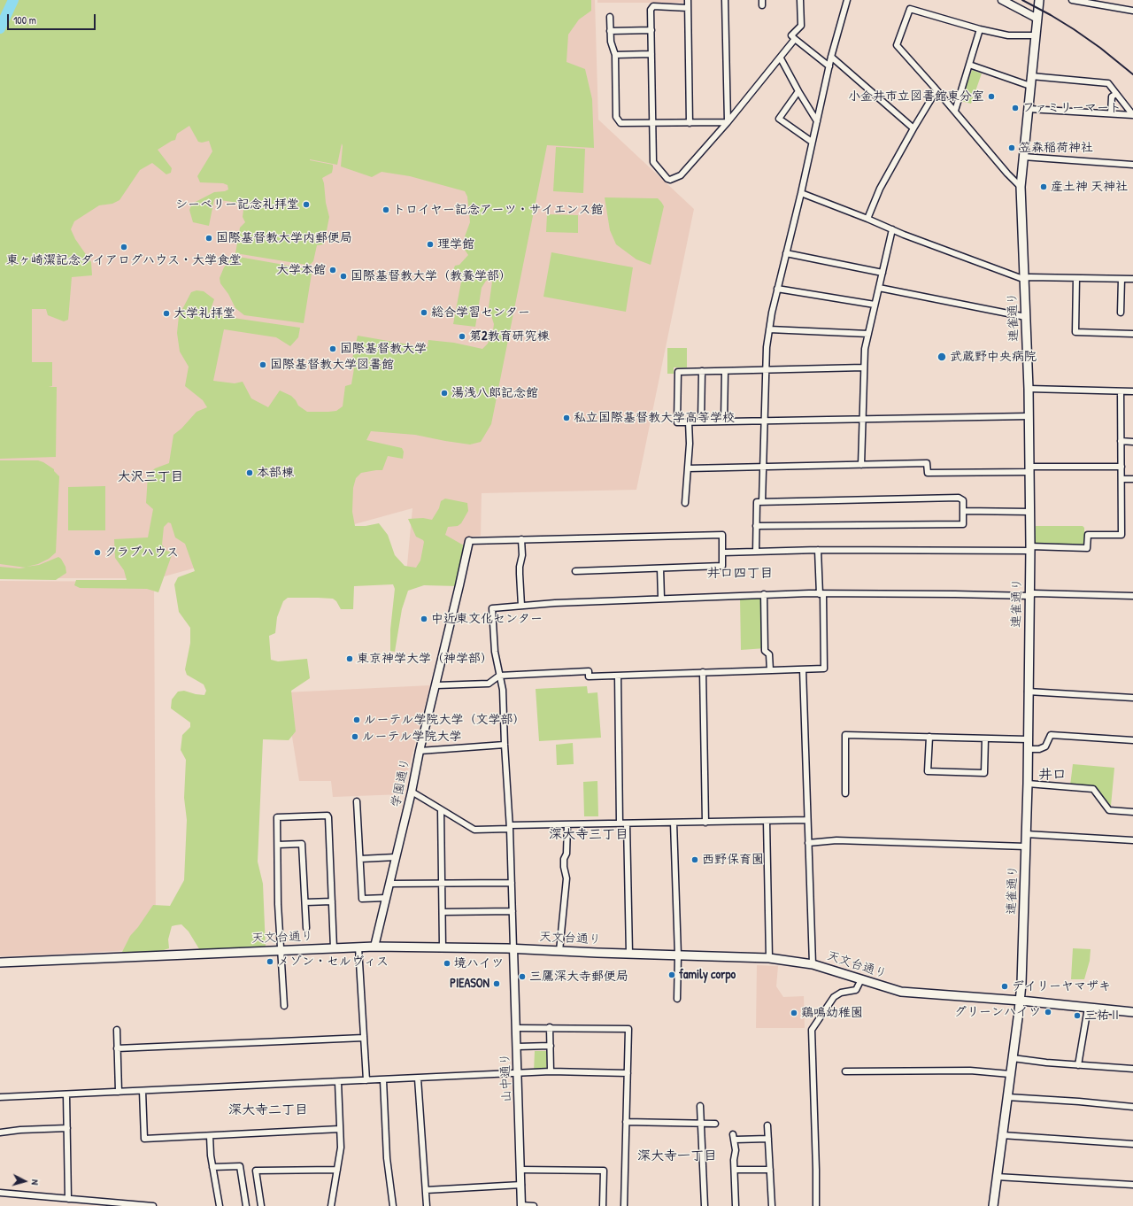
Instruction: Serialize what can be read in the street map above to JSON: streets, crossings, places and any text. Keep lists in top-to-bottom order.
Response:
{
  "streets": {
    "main road": ["連雀通り", "天文台通り"],
    "street": ["学園通り", "山中通り"]
  },
  "crossings": [
    ["連雀通り", "天文台通り"],
    ["学園通り", "天文台通り"],
    ["天文台通り", "山中通り"]
  ],
  "districts": [
    "大沢三丁目",
    "井口四丁目",
    "井口",
    "深大寺三丁目",
    "深大寺二丁目",
    "深大寺一丁目"
  ],
  "places": [
    "小金井市立図書館東分室",
    "ファミリーマート",
    "笠森稲荷神社",
    "産土神 天神社",
    "シーベリー記念礼拝堂",
    "トロイヤー記念アーツ・サイエンス館",
    "国際基督教大学内郵便局",
    "理学館",
    "東ヶ崎潔記念ダイアログハウス・大学食堂",
    "大学本館",
    "国際基督教大学（教養学部）",
    "総合学習センター",
    "大学礼拝堂",
    "第2教育研究棟",
    "国際基督教大学",
    "武蔵野中央病院",
    "国際基督教大学図書館",
    "湯浅八郎記念館",
    "私立国際基督教大学高等学校",
    "本部棟",
    "クラブハウス",
    "中近東文化センター",
    "東京神学大学（神学部）",
    "ルーテル学院大学（文学部）",
    "ルーテル学院大学",
    "西野保育園",
    "メゾン・セルヴィス",
    "境ハイツ",
    "family corpo",
    "三鷹深大寺郵便局",
    "PIEASON",
    "デイリーヤマザキ",
    "グリーンハイツ",
    "鶏鳴幼稚園",
    "三祐Ⅱ"
  ],
  "scale_bar": "100 m",
  "north": "right"
}
